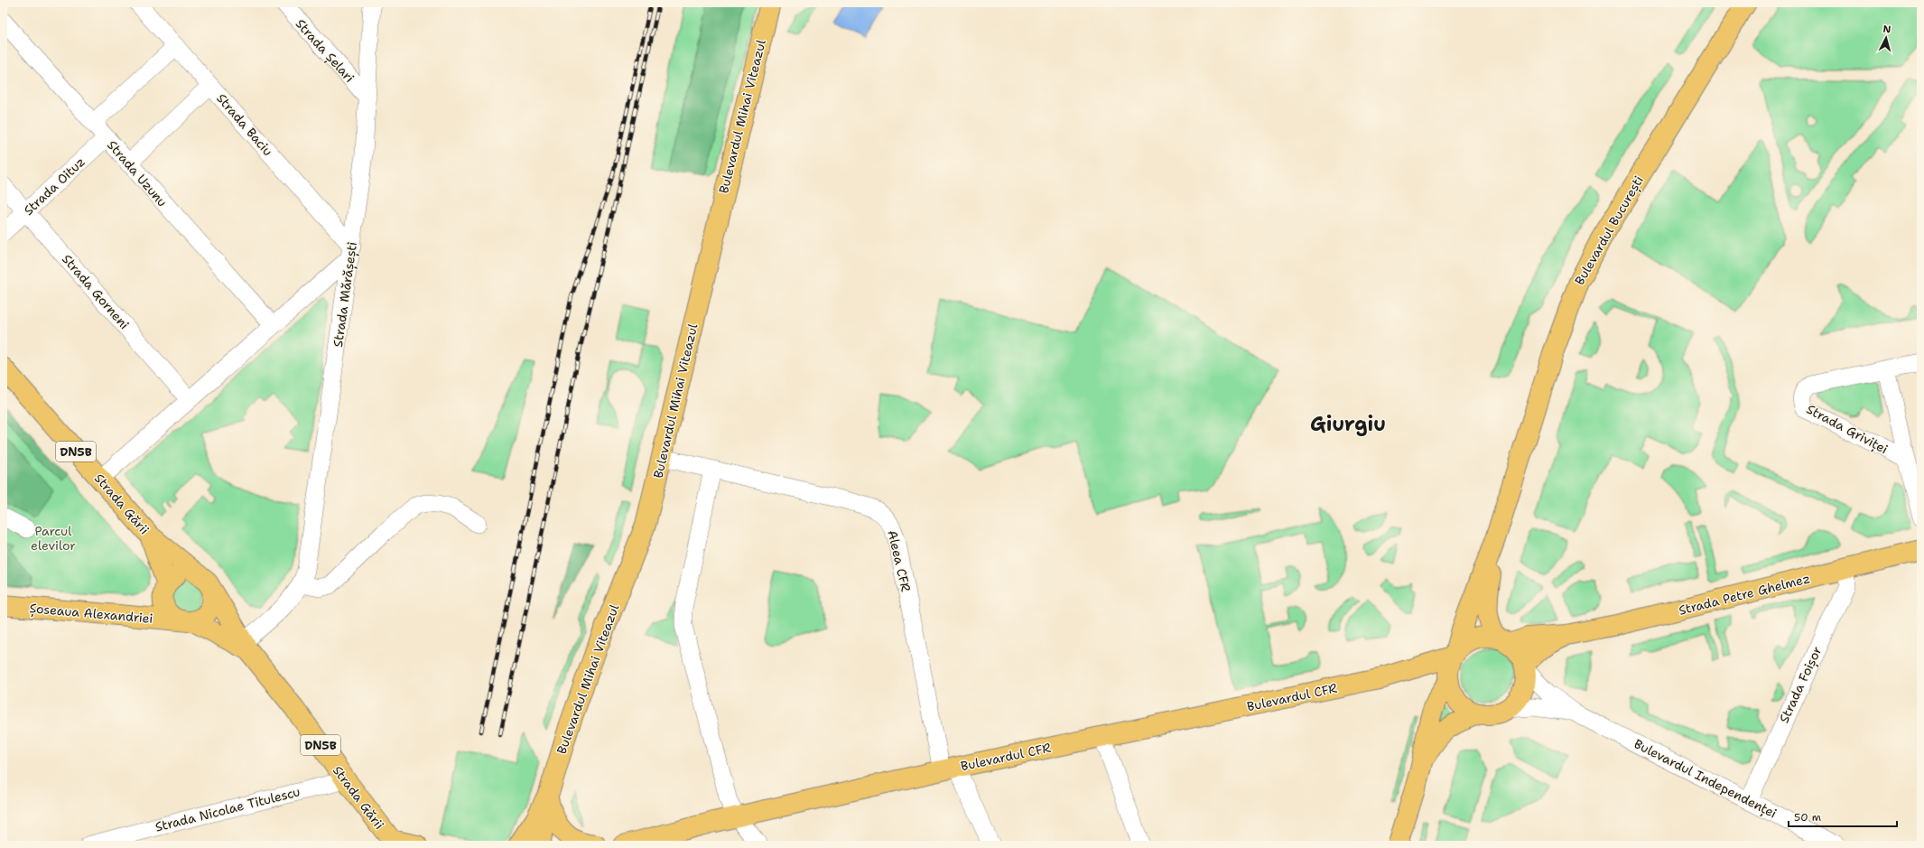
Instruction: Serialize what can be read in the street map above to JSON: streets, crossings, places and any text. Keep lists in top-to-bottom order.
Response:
{
  "streets": {
    "main road": [
      "Bulevardul Mihai Viteazul",
      "Bulevardul București",
      "DN5B",
      "Strada Gării",
      "Strada Petre Ghelmez",
      "Șoseaua Alexandriei",
      "Bulevardul CFR"
    ],
    "street": [
      "Strada Șelari",
      "Strada Baciu",
      "Strada Uzunu",
      "Strada Oituz",
      "Strada Gorneni",
      "Strada Mărășești",
      "Strada Griviței",
      "Aleea CFR",
      "Strada Foișor",
      "Bulevardul Independenței",
      "Strada Nicolae Titulescu"
    ]
  },
  "crossings": [
    ["Strada Șelari", "Strada Mărășești"],
    ["Bulevardul Mihai Viteazul", "Aleea CFR"],
    ["Strada Baciu", "Strada Mărășești"],
    ["Strada Uzunu", "Strada Oituz"],
    ["Strada Oituz", "Strada Gorneni"],
    ["Bulevardul București", "Strada Petre Ghelmez"],
    ["Bulevardul București", "Bulevardul CFR"],
    ["Bulevardul București", "Bulevardul Independenței"],
    ["Strada Mărășești", "DN5B"],
    ["Strada Mărășești", "Strada Gării"],
    ["DN5B", "Strada Gării"],
    ["DN5B", "Șoseaua Alexandriei"],
    ["Strada Gării", "Șoseaua Alexandriei"],
    ["Strada Gării", "Strada Nicolae Titulescu"],
    ["Aleea CFR", "Bulevardul CFR"],
    ["Strada Petre Ghelmez", "Strada Foișor"],
    ["Strada Petre Ghelmez", "Bulevardul CFR"],
    ["Strada Petre Ghelmez", "Bulevardul Independenței"],
    ["Strada Foișor", "Bulevardul Independenței"],
    ["Bulevardul CFR", "Bulevardul Independenței"]
  ],
  "districts": ["Giurgiu"],
  "parks": ["Parcul elevilor"],
  "scale_bar": "50 m",
  "north": "top"
}
